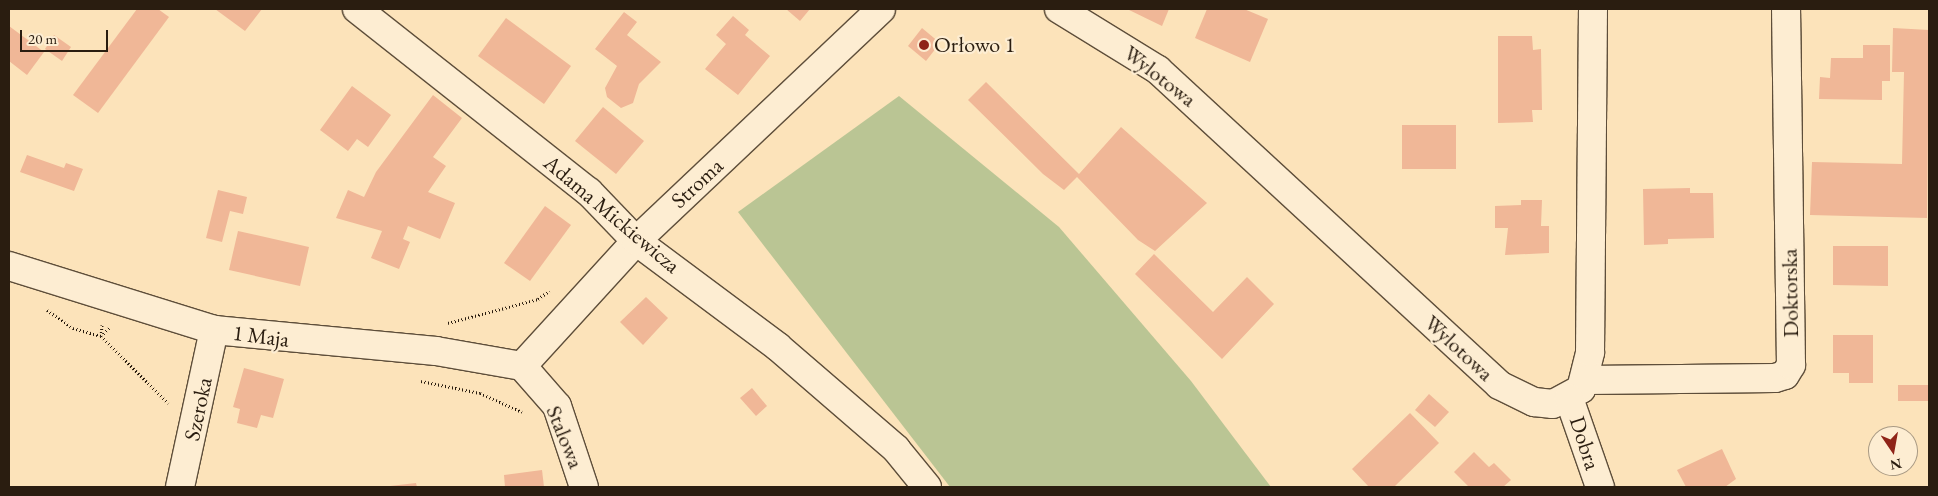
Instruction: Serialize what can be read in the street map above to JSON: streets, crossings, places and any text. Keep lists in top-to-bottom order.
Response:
{
  "streets": {
    "street": [
      "Wylotowa",
      "Stroma",
      "Adama Mickiewicza",
      "Doktorska",
      "1 Maja",
      "Szeroka",
      "Stalowa",
      "Dobra"
    ]
  },
  "crossings": [
    ["Wylotowa", "Doktorska"],
    ["Wylotowa", "Dobra"],
    ["Stroma", "Adama Mickiewicza"],
    ["Stroma", "1 Maja"],
    ["Stroma", "Stalowa"],
    ["Doktorska", "Dobra"],
    ["1 Maja", "Szeroka"],
    ["1 Maja", "Stalowa"]
  ],
  "places": ["Orłowo 1"],
  "scale_bar": "20 m",
  "north": "bottom"
}
